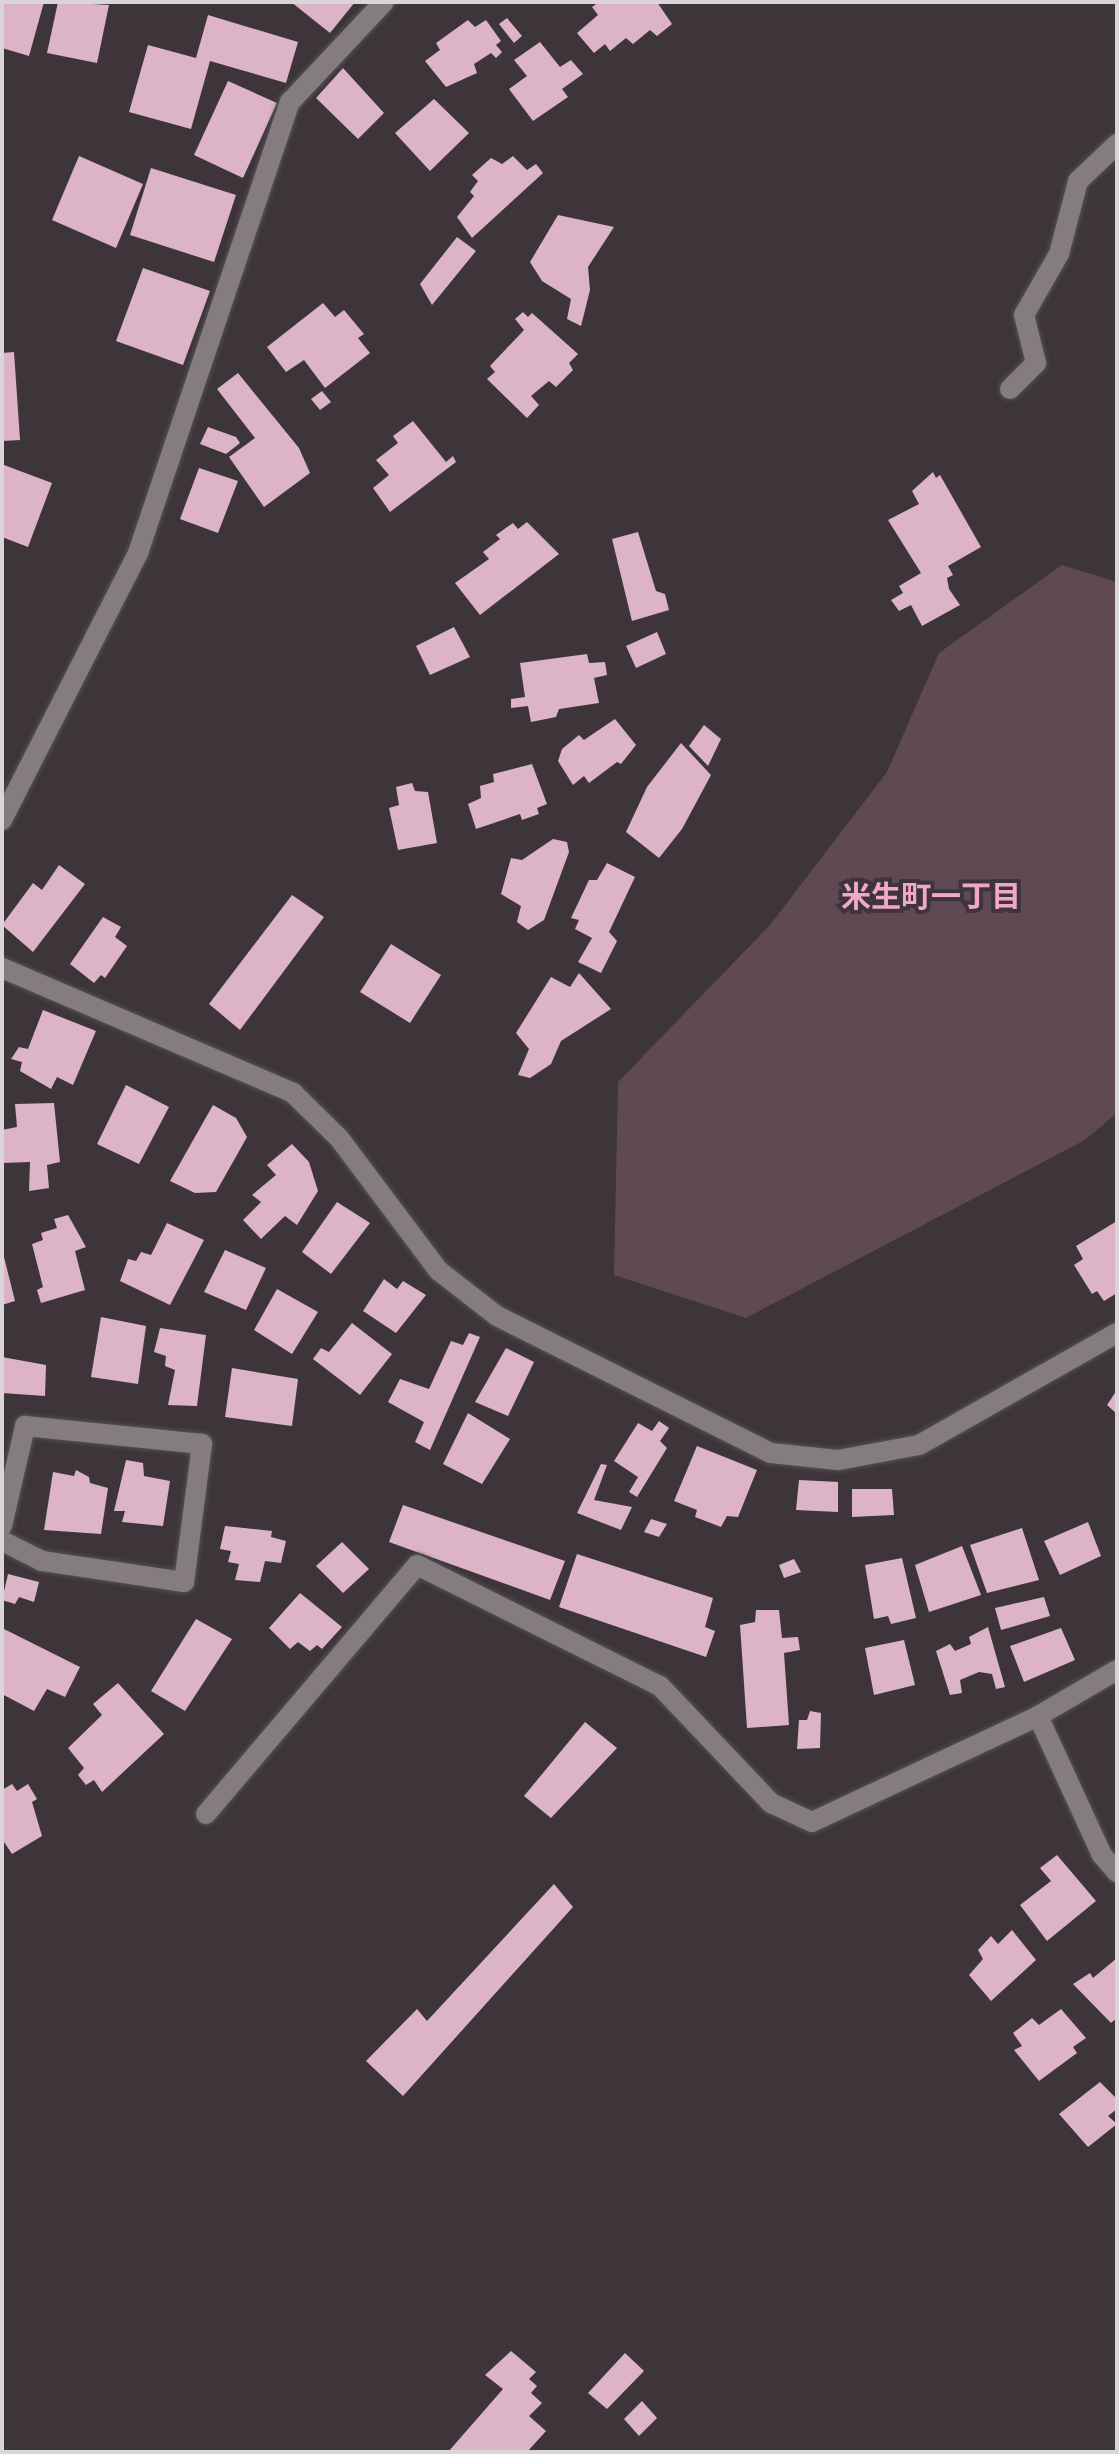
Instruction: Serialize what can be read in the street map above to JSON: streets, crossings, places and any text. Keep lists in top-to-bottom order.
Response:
{
  "districts": ["米生町一丁目"]
}
